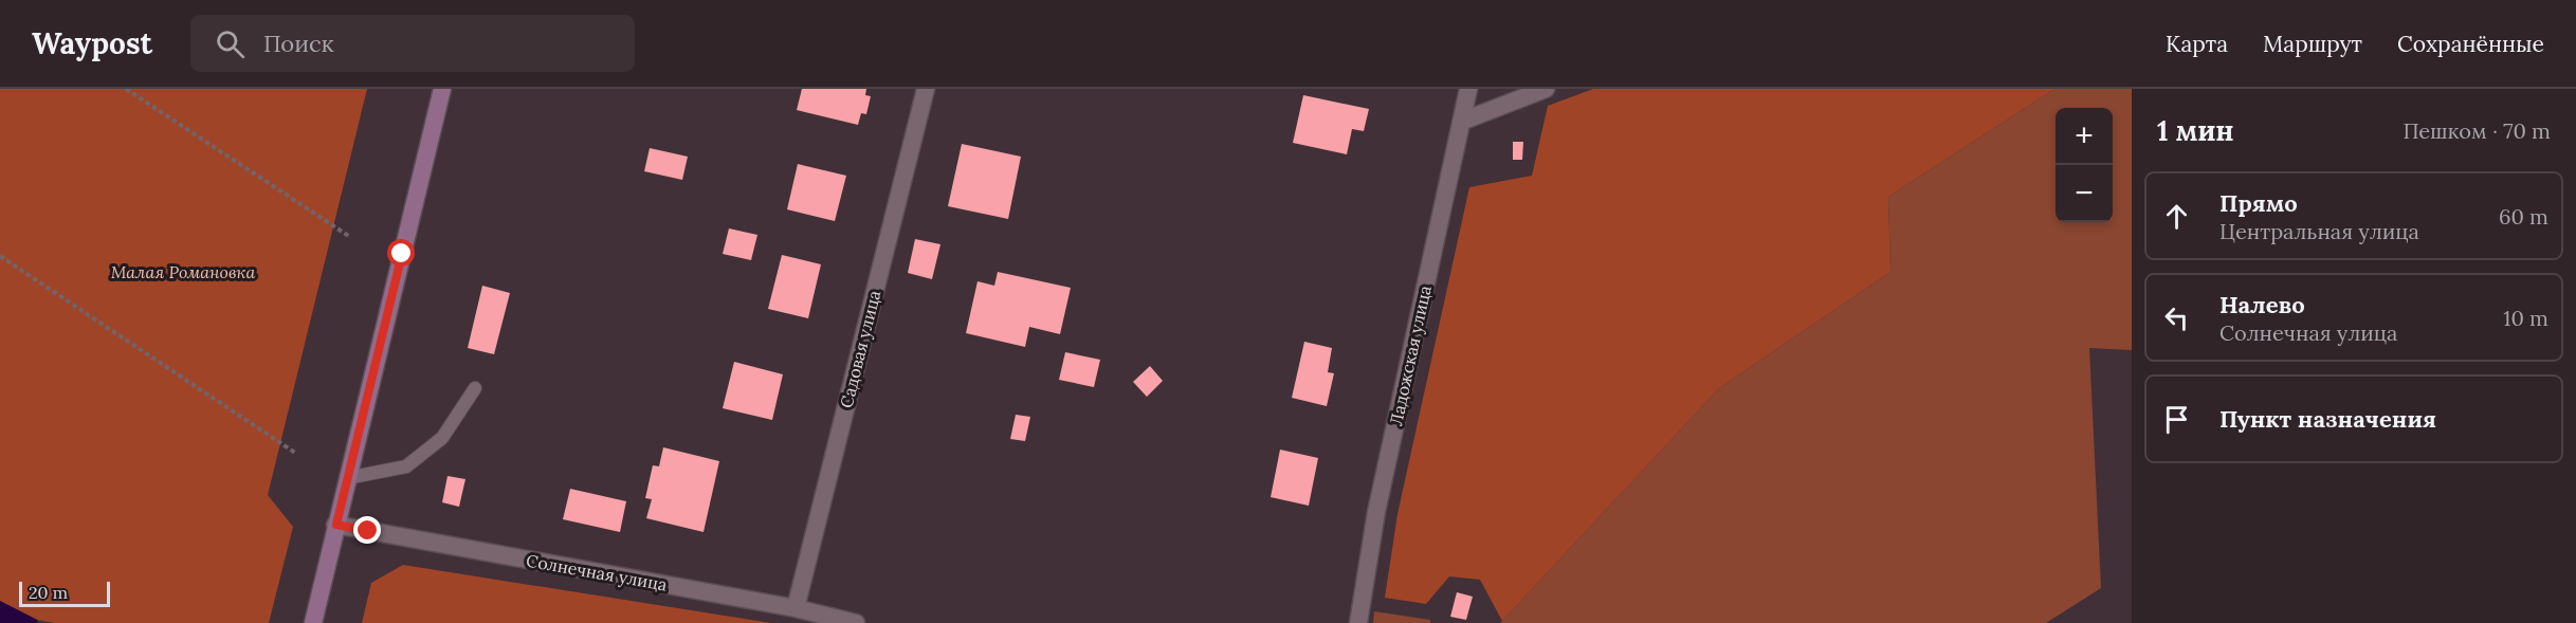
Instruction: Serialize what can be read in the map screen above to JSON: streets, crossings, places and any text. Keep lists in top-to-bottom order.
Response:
{
  "streets": {
    "street": ["Садовая улица", "Ладожская улица", "Солнечная улица"]
  },
  "crossings": [
    ["Садовая улица", "Солнечная улица"]
  ],
  "parks": ["Малая Романовка"],
  "scale_bar": "20 m",
  "page": {
    "header": "Waypost",
    "search": "Поиск",
    "nav": ["Карта", "Маршрут", "Сохранённые"],
    "heading": ["1 мин", "Пешком · 70 m"],
    "map_buttons": ["+", "−"],
    "list": [
      ["Прямо", "Центральная улица", "60 m"],
      ["Налево", "Солнечная улица", "10 m"],
      "Пункт назначения"
    ],
    "scale": "20 m"
  }
}
